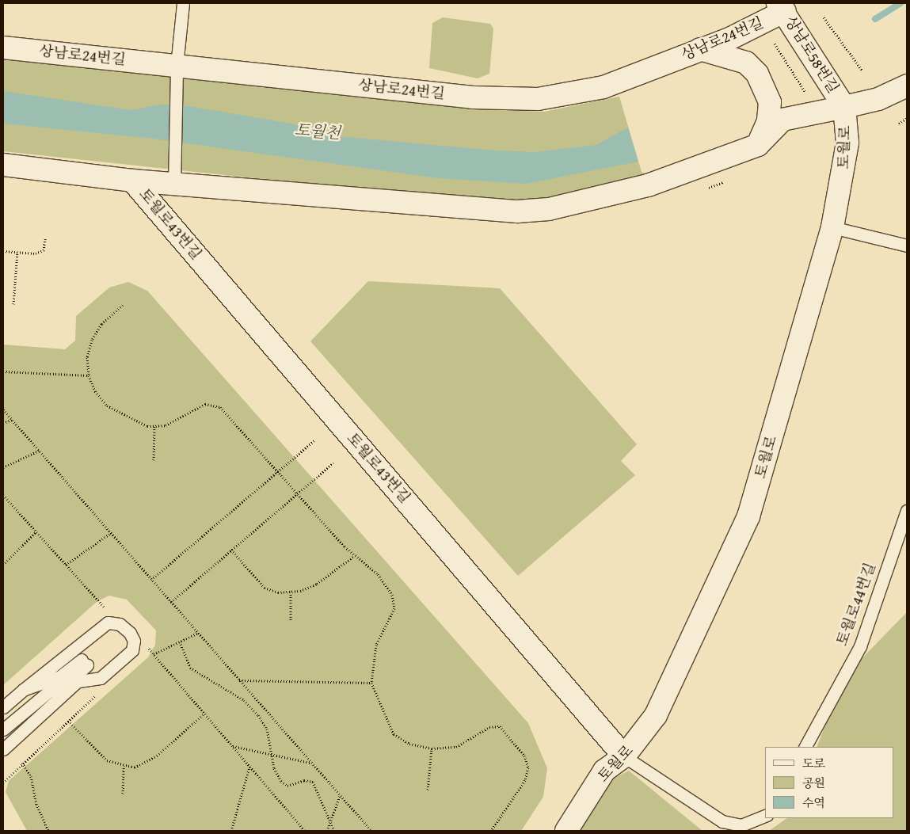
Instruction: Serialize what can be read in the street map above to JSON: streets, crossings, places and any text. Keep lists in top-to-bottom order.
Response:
{
  "streets": {
    "street": [
      "상남로24번길",
      "상남로58번길",
      "토월로",
      "토월로43번길"
    ],
    "lane": ["토월로44번길"]
  },
  "crossings": [
    ["상남로24번길", "상남로58번길"],
    ["상남로58번길", "토월로"],
    ["토월로", "토월로43번길"]
  ],
  "water": ["토월천"],
  "legend": ["도로", "공원", "수역"]
}
